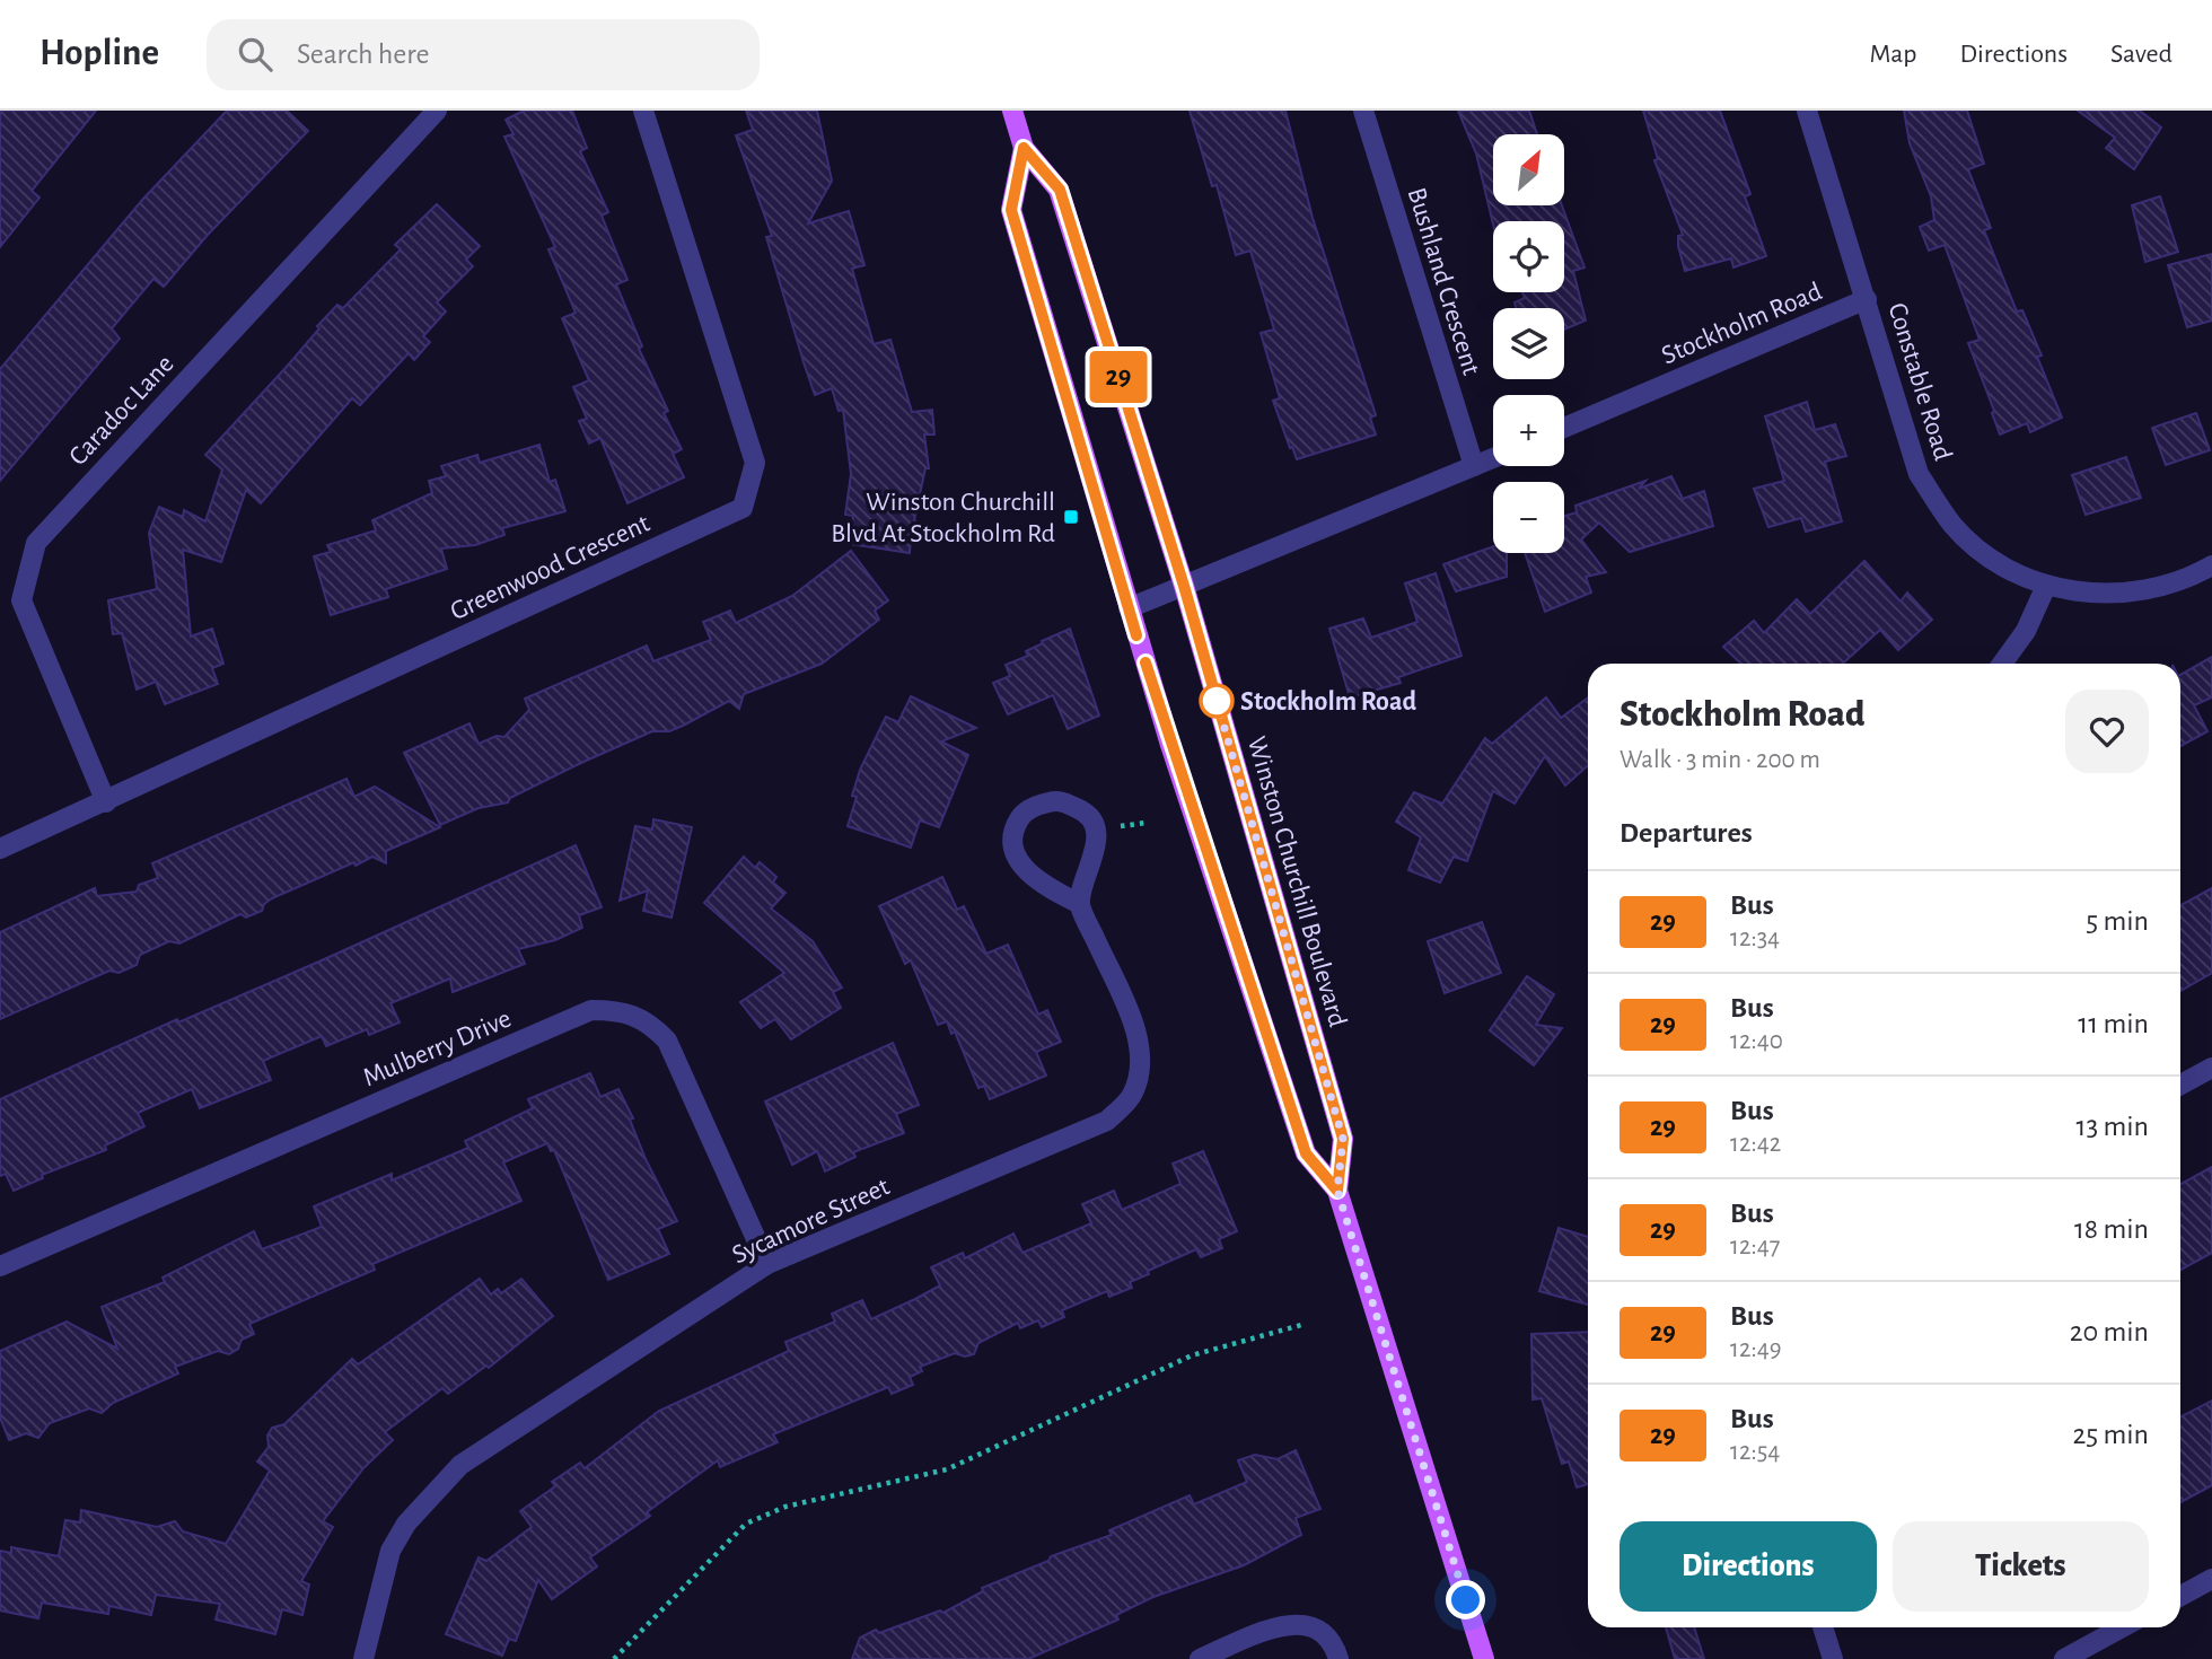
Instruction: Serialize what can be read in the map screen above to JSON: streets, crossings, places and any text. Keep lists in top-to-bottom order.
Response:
{
  "streets": {
    "main road": ["Winston Churchill Boulevard"],
    "street": [
      "Bushland Crescent",
      "Stockholm Road",
      "Constable Road",
      "Caradoc Lane",
      "Greenwood Crescent",
      "Mulberry Drive",
      "Sycamore Street"
    ]
  },
  "crossings": [
    ["Stockholm Road", "Constable Road"],
    ["Caradoc Lane", "Greenwood Crescent"],
    ["Mulberry Drive", "Sycamore Street"]
  ],
  "places": {
    "transit": ["Winston Churchill Blvd At Stockholm Rd"],
    "other": ["Stockholm Road"]
  },
  "lines": ["bus line 29"],
  "north": "top right",
  "page": {
    "header": "Hopline",
    "search": "Search here",
    "nav": ["Map", "Directions", "Saved"],
    "on_map": "29",
    "map_buttons": ["+", "−"],
    "heading": [
      ["Stockholm Road", "Walk · 3 min · 200 m"],
      "Departures"
    ],
    "list": [
      {
        "mark": "29",
        "name": "Bus",
        "note": "12:34",
        "value": "5 min"
      },
      {
        "mark": "29",
        "name": "Bus",
        "note": "12:40",
        "value": "11 min"
      },
      {
        "mark": "29",
        "name": "Bus",
        "note": "12:42",
        "value": "13 min"
      },
      {
        "mark": "29",
        "name": "Bus",
        "note": "12:47",
        "value": "18 min"
      },
      {
        "mark": "29",
        "name": "Bus",
        "note": "12:49",
        "value": "20 min"
      },
      {
        "mark": "29",
        "name": "Bus",
        "note": "12:54",
        "value": "25 min"
      }
    ],
    "buttons": ["Directions", "Tickets"]
  }
}
